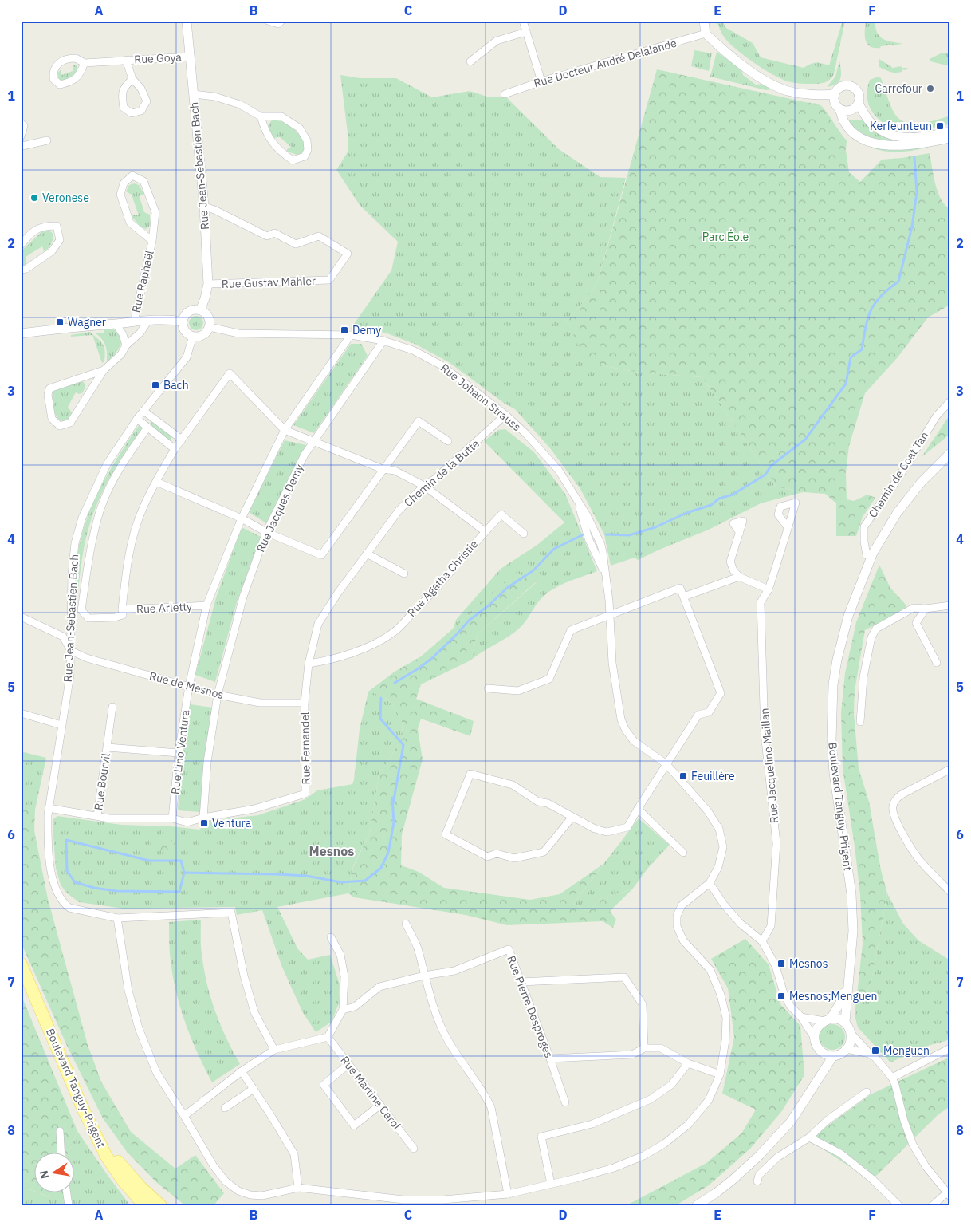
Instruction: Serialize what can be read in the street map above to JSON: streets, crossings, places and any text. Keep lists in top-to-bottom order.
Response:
{
  "streets": {
    "main road": ["Boulevard Tanguy-Prigent"],
    "street": [
      "Rue Goya",
      "Rue Docteur André Delalande",
      "Rue Jean-Sebastien Bach",
      "Rue Raphaël",
      "Rue Gustav Mahler",
      "Rue Johann Strauss",
      "Chemin de la Butte",
      "Chemin de Coat Tan",
      "Rue Jacques Demy",
      "Rue Agatha Christie",
      "Rue Arletty",
      "Rue de Mesnos",
      "Rue Fernandel",
      "Rue Lino Ventura",
      "Rue Jacqueline Maillan",
      "Rue Bourvil",
      "Rue Pierre Desproges",
      "Rue Martine Carol"
    ]
  },
  "crossings": [
    ["Rue Goya", "Rue Jean-Sebastien Bach"],
    ["Rue Jean-Sebastien Bach", "Rue Gustav Mahler"],
    ["Rue Jean-Sebastien Bach", "Rue Johann Strauss"],
    ["Rue Jean-Sebastien Bach", "Rue de Mesnos"],
    ["Rue Johann Strauss", "Chemin de la Butte"],
    ["Rue Johann Strauss", "Rue Jacques Demy"],
    ["Chemin de la Butte", "Rue Agatha Christie"],
    ["Chemin de la Butte", "Rue de Mesnos"],
    ["Chemin de la Butte", "Rue Fernandel"],
    ["Chemin de Coat Tan", "Boulevard Tanguy-Prigent"],
    ["Rue Jacques Demy", "Rue de Mesnos"],
    ["Rue de Mesnos", "Rue Fernandel"],
    ["Rue de Mesnos", "Rue Lino Ventura"],
    ["Rue Lino Ventura", "Rue Bourvil"]
  ],
  "districts": ["Mesnos"],
  "parks": ["Parc Éole"],
  "places": {
    "other": ["Carrefour", "Veronese"],
    "transit": [
      "Kerfeunteun",
      "Wagner",
      "Demy",
      "Bach",
      "Feuillère",
      "Ventura",
      "Mesnos",
      "Mesnos;Menguen",
      "Menguen"
    ]
  },
  "north": "left",
  "grid": {
    "columns": [
      "A",
      "B",
      "C",
      "D",
      "E",
      "F"
    ],
    "rows": [
      "1",
      "2",
      "3",
      "4",
      "5",
      "6",
      "7",
      "8"
    ]
  }
}
